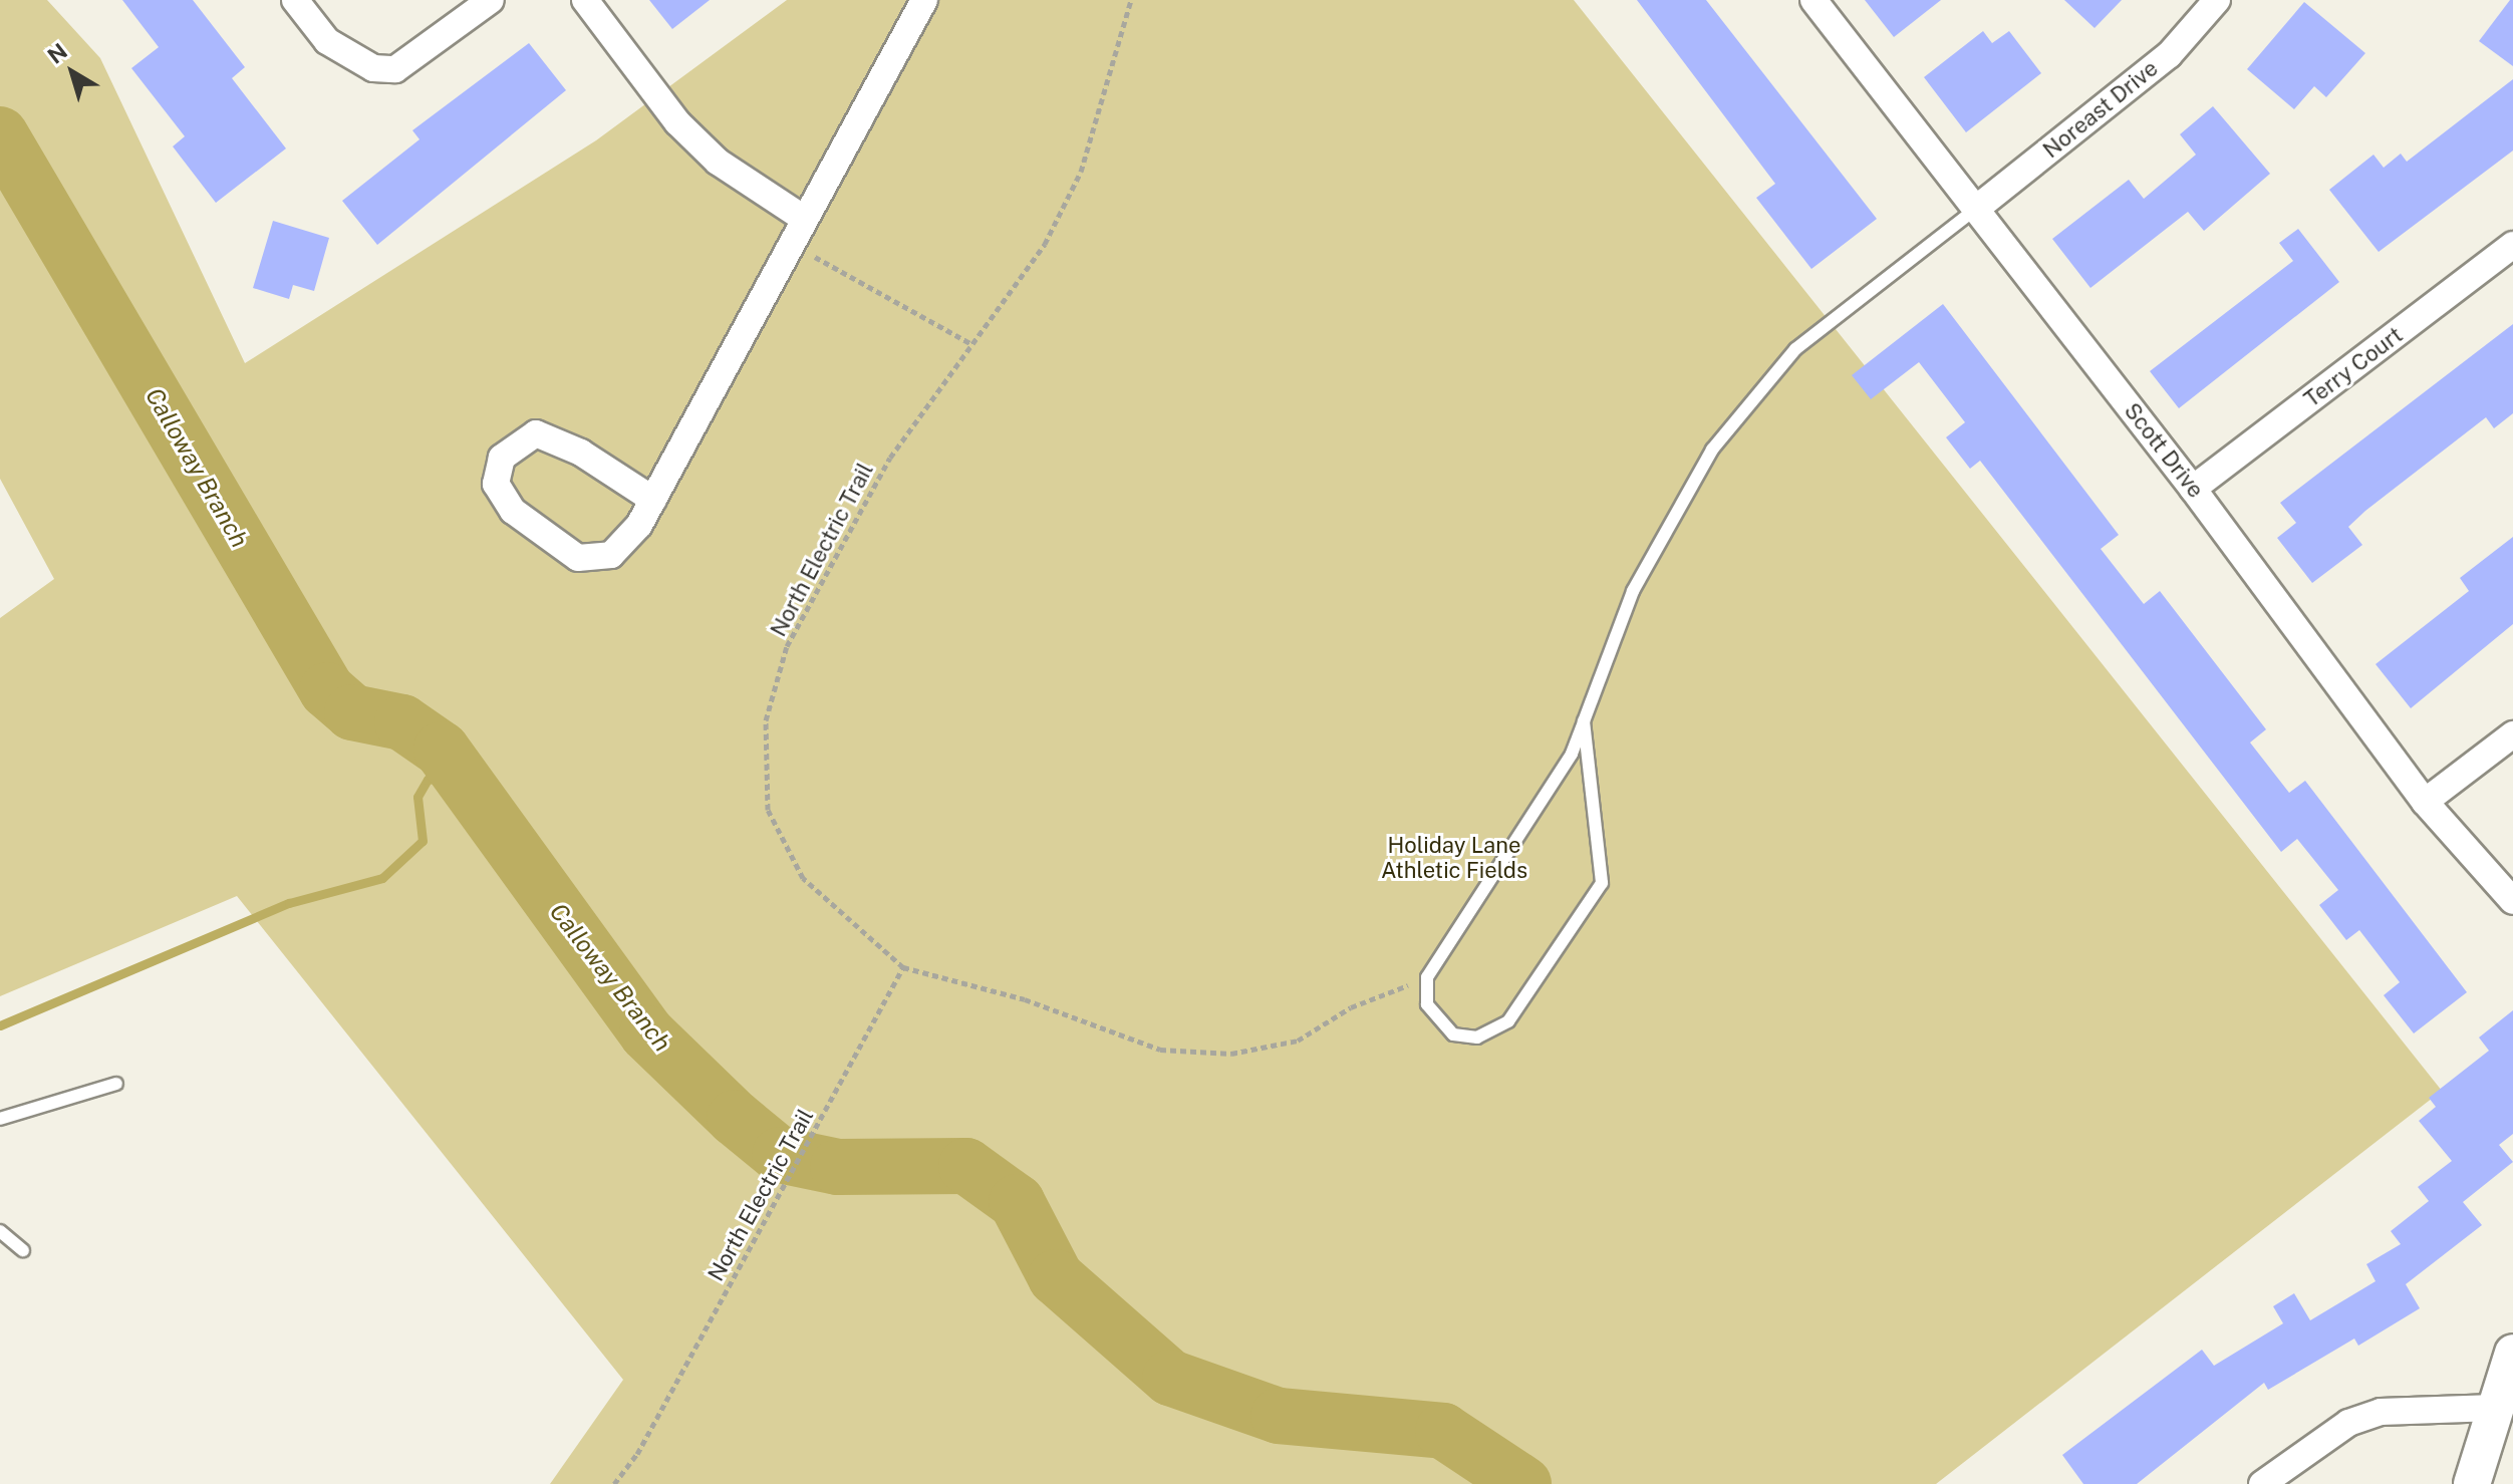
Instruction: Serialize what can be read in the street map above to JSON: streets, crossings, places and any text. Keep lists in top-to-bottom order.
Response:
{
  "streets": {
    "street": ["Noreast Drive", "Terry Court", "Scott Drive"],
    "path": ["North Electric Trail"]
  },
  "crossings": [
    ["Noreast Drive", "Scott Drive"],
    ["Terry Court", "Scott Drive"]
  ],
  "water": ["Calloway Branch"],
  "parks": ["Holiday Lane Athletic Fields"],
  "north": "top left"
}
